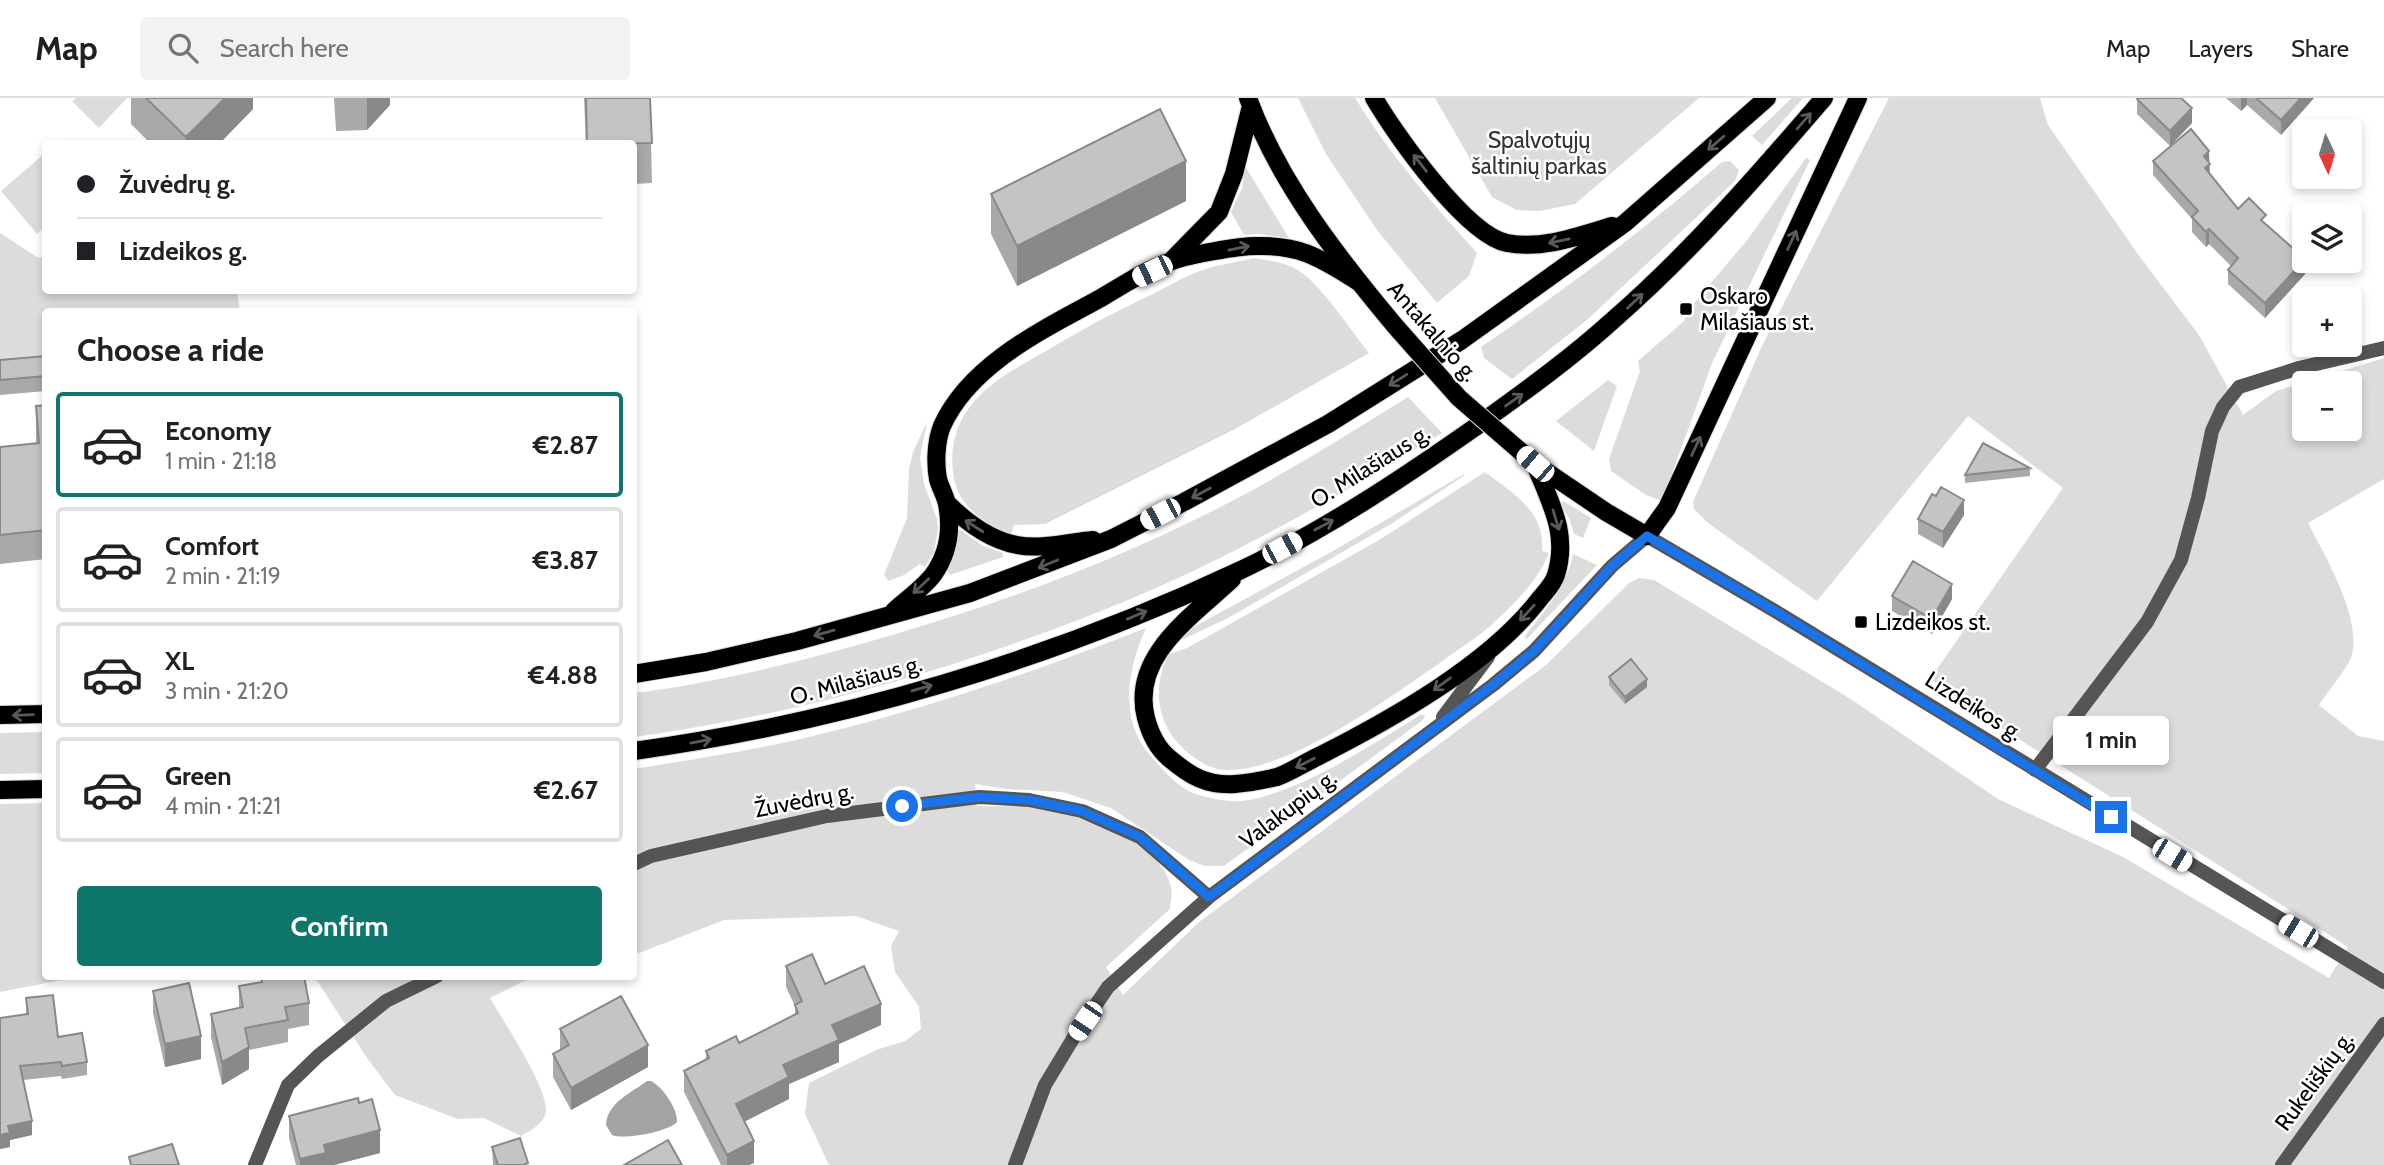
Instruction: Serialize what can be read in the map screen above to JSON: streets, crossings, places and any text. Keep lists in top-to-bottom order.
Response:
{
  "streets": {
    "main road": ["Antakalnio g.", "O. Milašiaus g."],
    "street": [
      "Lizdeikos g.",
      "Žuvėdrų g.",
      "Valakupių g.",
      "Rukeliškių g."
    ]
  },
  "crossings": [
    ["Antakalnio g.", "Lizdeikos g."],
    ["Antakalnio g.", "Valakupių g."],
    ["Lizdeikos g.", "Valakupių g."],
    ["Žuvėdrų g.", "Valakupių g."]
  ],
  "parks": ["Spalvotųjų šaltinių parkas"],
  "places": {
    "transit": ["Oskaro Milašiaus st.", "Lizdeikos st."]
  },
  "north": "bottom",
  "page": {
    "header": "Map",
    "search": "Search here",
    "nav": ["Map", "Layers", "Share"],
    "map_buttons": ["+", "−"],
    "banner": ["Žuvėdrų g.", "Lizdeikos g."],
    "heading": "Choose a ride",
    "list": [
      {
        "name": "Economy",
        "note": "1 min · 21:18",
        "value": "€2.87"
      },
      {
        "name": "Comfort",
        "note": "2 min · 21:19",
        "value": "€3.87"
      },
      {
        "name": "XL",
        "note": "3 min · 21:20",
        "value": "€4.88"
      },
      {
        "name": "Green",
        "note": "4 min · 21:21",
        "value": "€2.67"
      }
    ],
    "bubble": "1 min",
    "buttons": "Confirm"
  }
}
